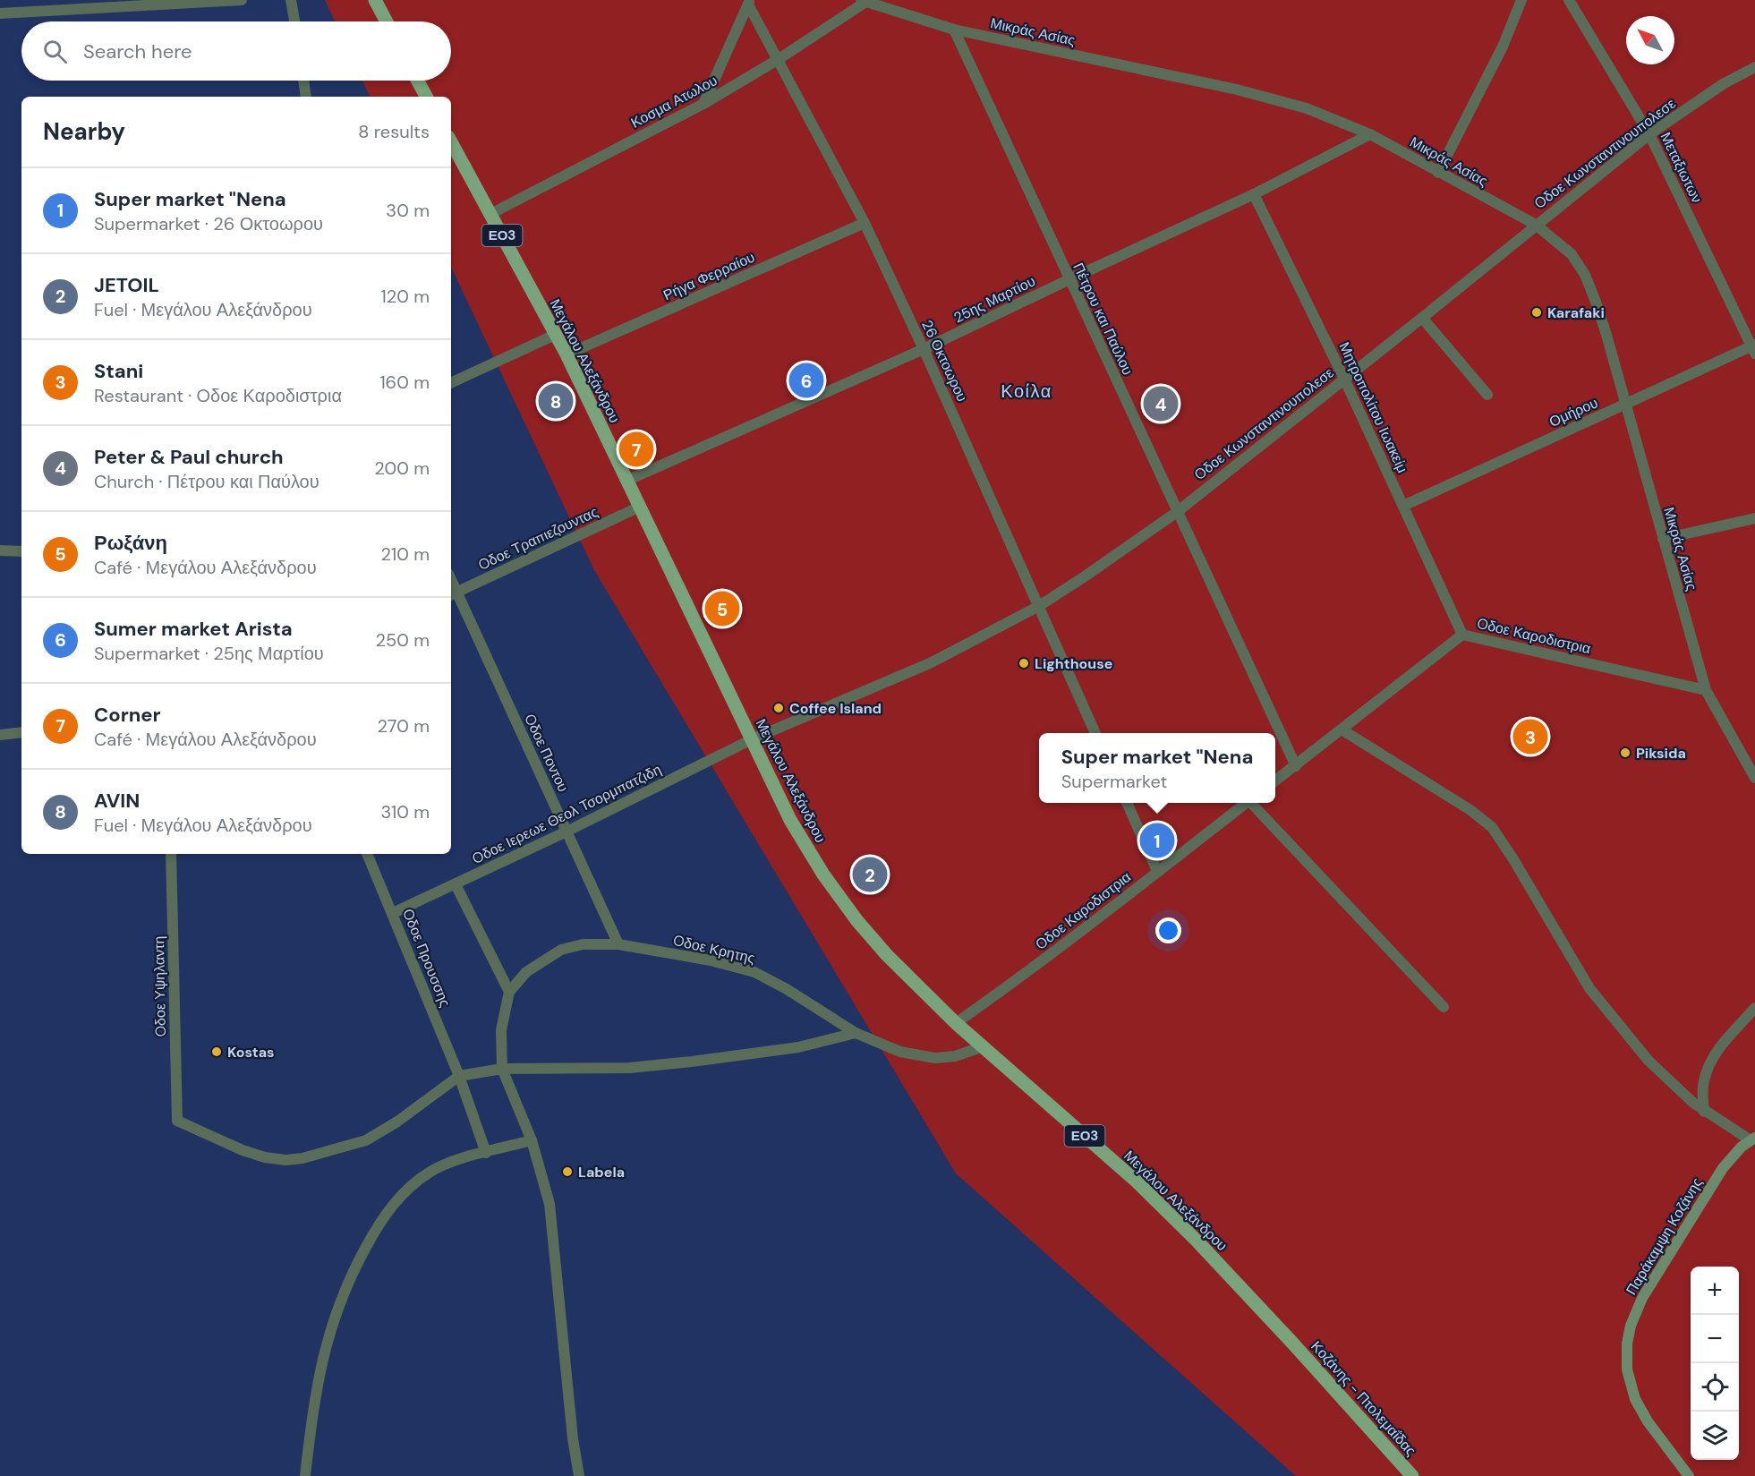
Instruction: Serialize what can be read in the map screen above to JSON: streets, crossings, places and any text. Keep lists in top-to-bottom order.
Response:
{
  "streets": {
    "main road": [
      "ΕΟ3",
      "Μεγάλου Αλεξάνδρου",
      "Παράκαμψη Κοζάνης",
      "Κοζάνης - Πτολεμαΐδας"
    ],
    "street": [
      "Μικράς Ασίας",
      "Κοσμα Ατωλου",
      "Oδοε Κωνσταντινουπολεσε",
      "Μεταξιωτων",
      "Ρήγα Φερραίου",
      "25ης Μαρτίου",
      "Πέτρου και Παύλου",
      "26 Οκτοωρου",
      "Μητροπολίτου Ιωακείμ",
      "Ομήρου",
      "Oδοε Τραπιεζουντας",
      "Oδοε Καροδιστρια",
      "Oδοε Ποντου",
      "Oδοε Ιερεωε Θεολ Τσορμπατζιδη",
      "Oδοε Κρητης",
      "Oδοε Προυσσης",
      "Oδοε Υψηλαντη"
    ]
  },
  "crossings": [
    ["Μικράς Ασίας", "Κοσμα Ατωλου"],
    ["Μικράς Ασίας", "Oδοε Κωνσταντινουπολεσε"],
    ["Μικράς Ασίας", "25ης Μαρτίου"],
    ["Μικράς Ασίας", "Πέτρου και Παύλου"],
    ["Μικράς Ασίας", "Ομήρου"],
    ["Μικράς Ασίας", "Oδοε Καροδιστρια"],
    ["Κοσμα Ατωλου", "Μεγάλου Αλεξάνδρου"],
    ["Κοσμα Ατωλου", "26 Οκτοωρου"],
    ["Oδοε Κωνσταντινουπολεσε", "Μεταξιωτων"],
    ["Oδοε Κωνσταντινουπολεσε", "Πέτρου και Παύλου"],
    ["Oδοε Κωνσταντινουπολεσε", "Μεγάλου Αλεξάνδρου"],
    ["Oδοε Κωνσταντινουπολεσε", "26 Οκτοωρου"],
    ["Oδοε Κωνσταντινουπολεσε", "Μητροπολίτου Ιωακείμ"],
    ["Oδοε Κωνσταντινουπολεσε", "Oδοε Ιερεωε Θεολ Τσορμπατζιδη"],
    ["Μεταξιωτων", "Ομήρου"],
    ["Ρήγα Φερραίου", "Μεγάλου Αλεξάνδρου"],
    ["Ρήγα Φερραίου", "26 Οκτοωρου"],
    ["25ης Μαρτίου", "Πέτρου και Παύλου"],
    ["25ης Μαρτίου", "Μεγάλου Αλεξάνδρου"],
    ["25ης Μαρτίου", "26 Οκτοωρου"],
    ["25ης Μαρτίου", "Μητροπολίτου Ιωακείμ"],
    ["Πέτρου και Παύλου", "Oδοε Καροδιστρια"],
    ["Μεγάλου Αλεξάνδρου", "Oδοε Τραπιεζουντας"],
    ["Μεγάλου Αλεξάνδρου", "Oδοε Καροδιστρια"],
    ["Μεγάλου Αλεξάνδρου", "Oδοε Ιερεωε Θεολ Τσορμπατζιδη"],
    ["Μεγάλου Αλεξάνδρου", "Oδοε Κρητης"],
    ["Μεγάλου Αλεξάνδρου", "Κοζάνης - Πτολεμαΐδας"],
    ["Μητροπολίτου Ιωακείμ", "Ομήρου"],
    ["Μητροπολίτου Ιωακείμ", "Oδοε Καροδιστρια"],
    ["Oδοε Τραπιεζουντας", "Oδοε Ποντου"],
    ["Oδοε Ποντου", "Oδοε Ιερεωε Θεολ Τσορμπατζιδη"],
    ["Oδοε Ποντου", "Oδοε Κρητης"],
    ["Oδοε Ιερεωε Θεολ Τσορμπατζιδη", "Oδοε Προυσσης"],
    ["Oδοε Προυσσης", "Oδοε Υψηλαντη"]
  ],
  "districts": ["Κοίλα"],
  "places": [
    "Karafaki",
    "Lighthouse",
    "Coffee Island",
    "Piksida",
    "Kostas",
    "Labela"
  ],
  "north": "top left",
  "page": {
    "search": "Search here",
    "heading": ["Nearby", "8 results"],
    "list": [
      {
        "mark": "1",
        "name": "Super market \"Nena",
        "note": "Supermarket · 26 Οκτοωρου",
        "value": "30 m"
      },
      {
        "mark": "2",
        "name": "JETOIL",
        "note": "Fuel · Μεγάλου Αλεξάνδρου",
        "value": "120 m"
      },
      {
        "mark": "3",
        "name": "Stani",
        "note": "Restaurant · Oδοε Καροδιστρια",
        "value": "160 m"
      },
      {
        "mark": "4",
        "name": "Peter & Paul church",
        "note": "Church · Πέτρου και Παύλου",
        "value": "200 m"
      },
      {
        "mark": "5",
        "name": "Ρωξάνη",
        "note": "Café · Μεγάλου Αλεξάνδρου",
        "value": "210 m"
      },
      {
        "mark": "6",
        "name": "Sumer market Arista",
        "note": "Supermarket · 25ης Μαρτίου",
        "value": "250 m"
      },
      {
        "mark": "7",
        "name": "Corner",
        "note": "Café · Μεγάλου Αλεξάνδρου",
        "value": "270 m"
      },
      {
        "mark": "8",
        "name": "AVIN",
        "note": "Fuel · Μεγάλου Αλεξάνδρου",
        "value": "310 m"
      }
    ],
    "pins": [
      "6",
      "8",
      "4",
      "7",
      "5",
      "3",
      "1",
      "2"
    ],
    "popup": ["Super market \"Nena", "Supermarket"],
    "map_buttons": ["+", "−"]
  }
}
